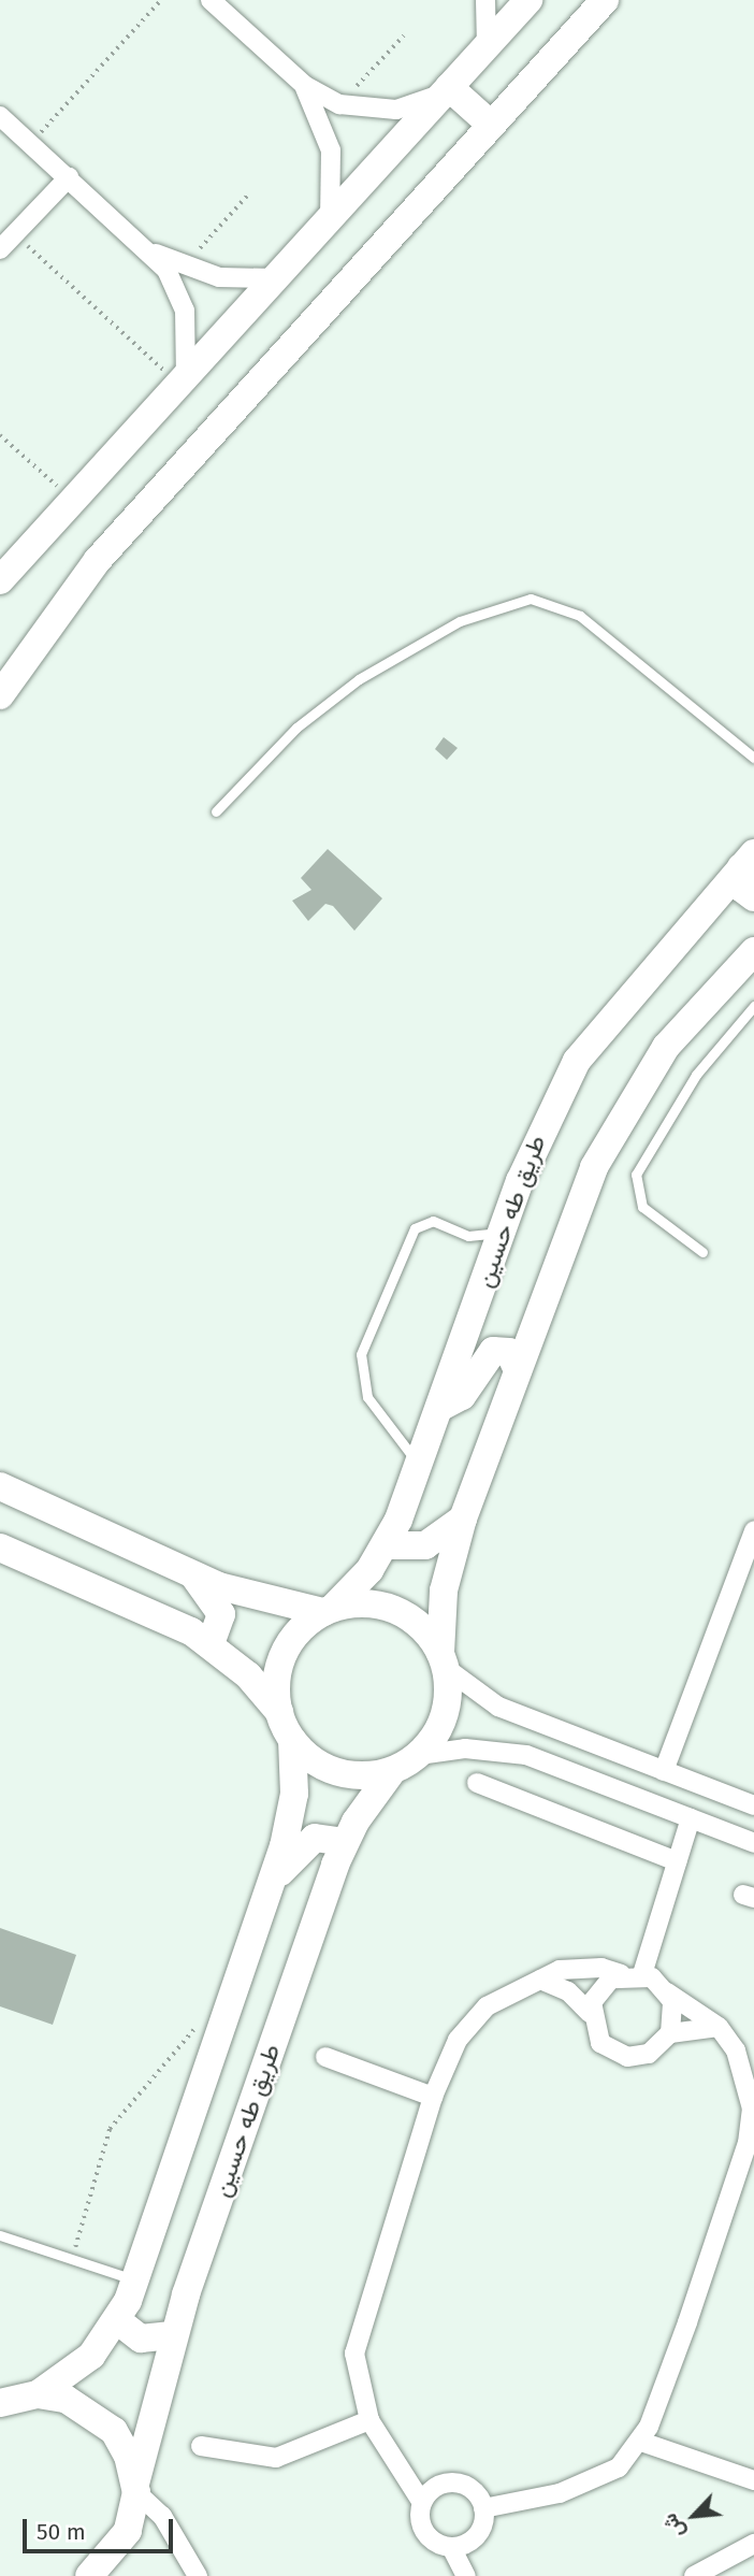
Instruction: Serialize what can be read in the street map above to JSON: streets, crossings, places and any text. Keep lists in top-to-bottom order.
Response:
{
  "streets": {
    "main road": ["طريق طه حسين"]
  },
  "scale_bar": "50 m",
  "north": "bottom left"
}
